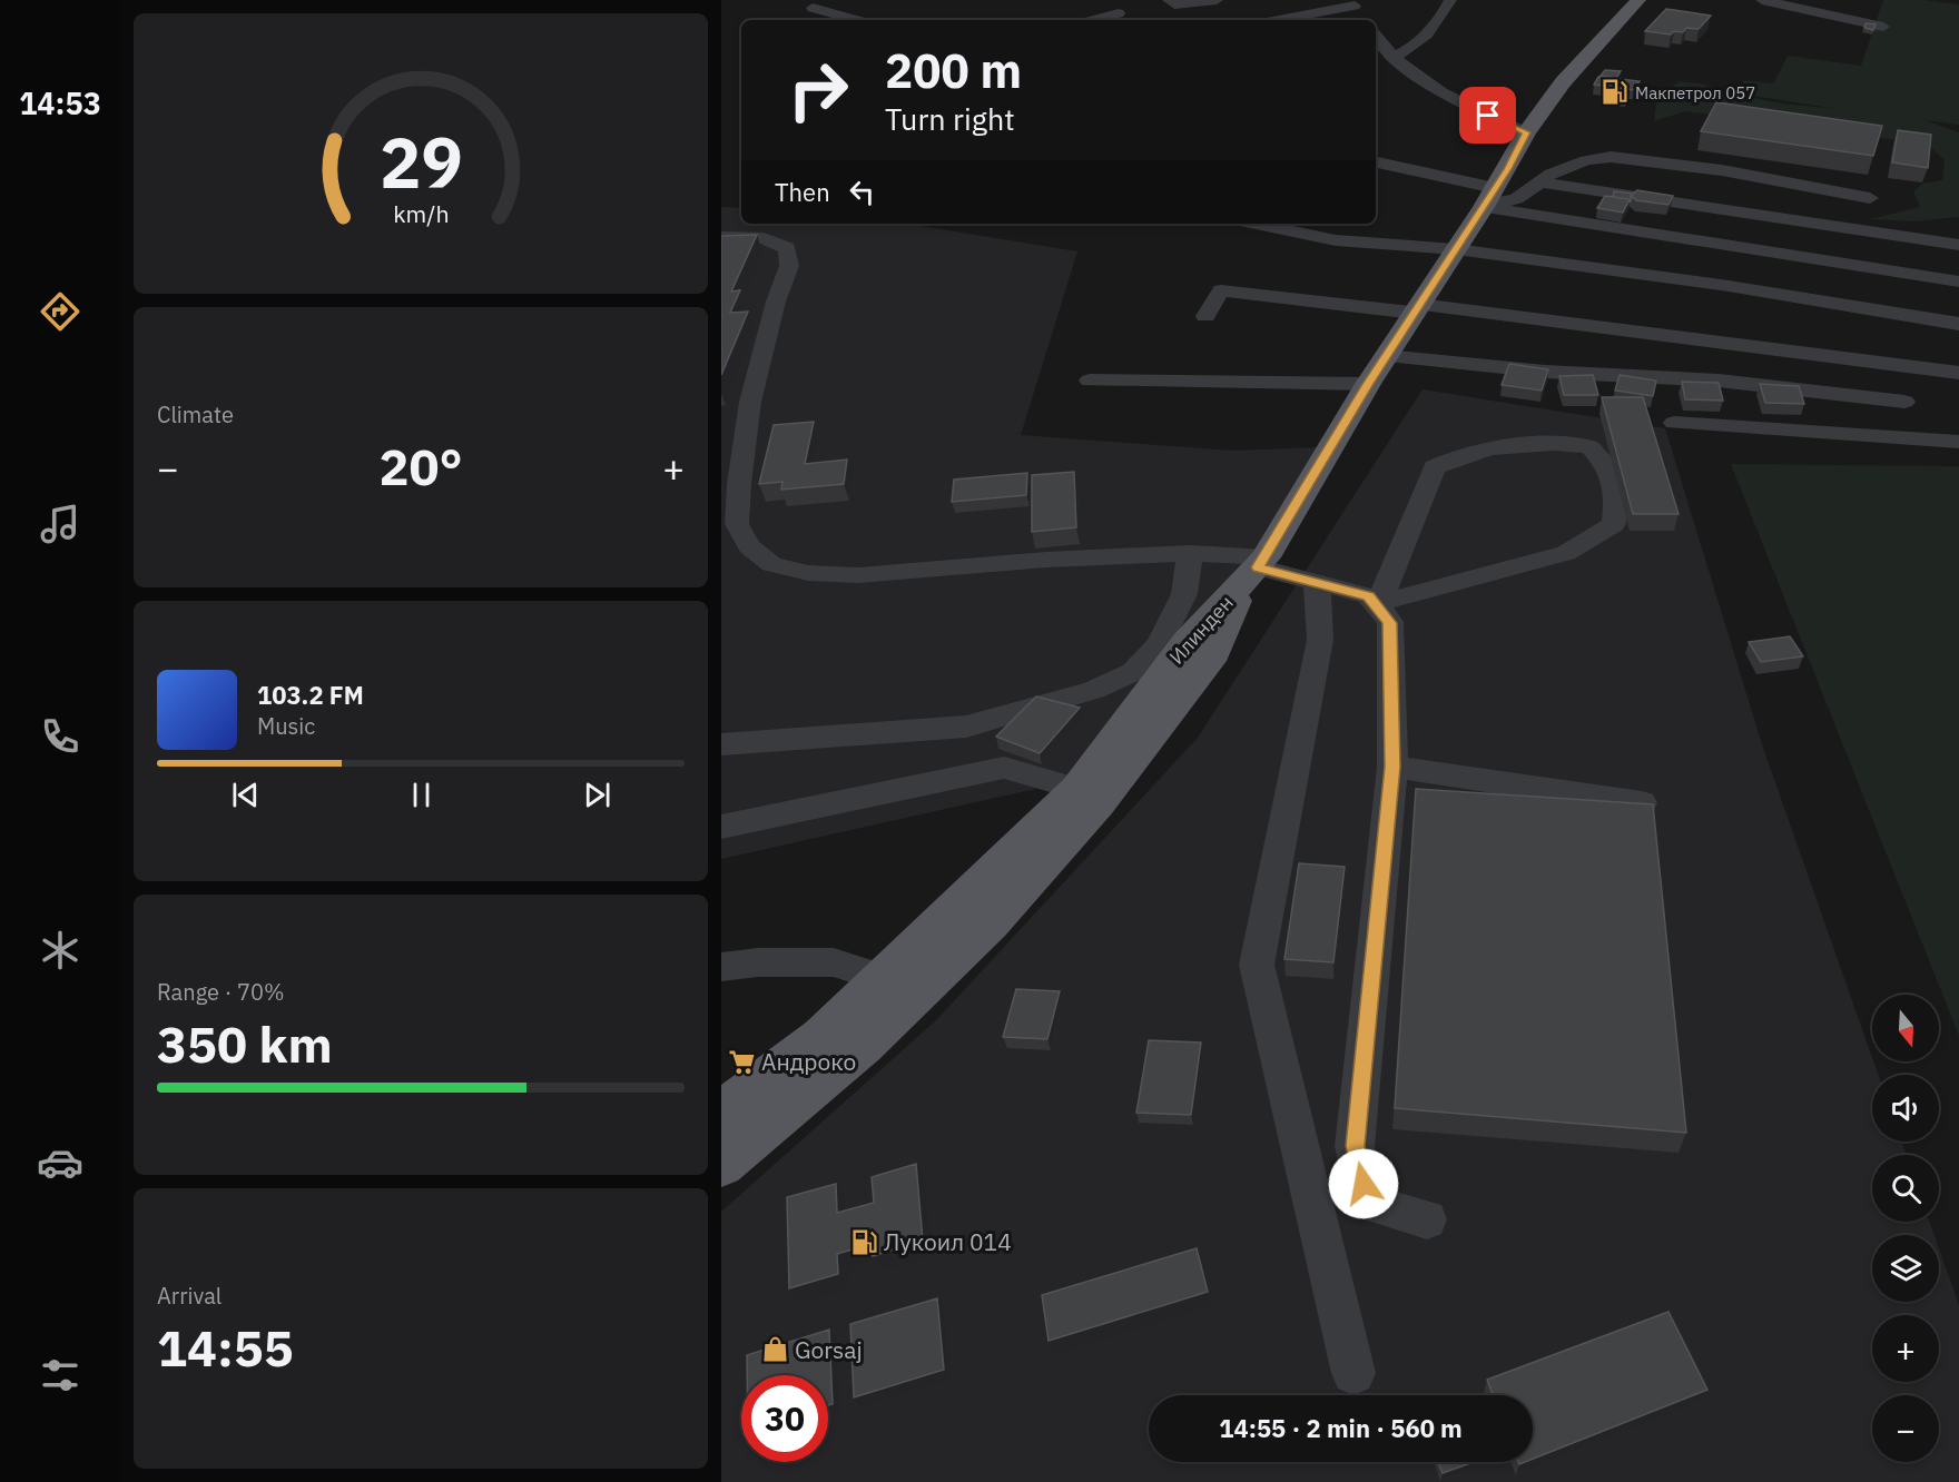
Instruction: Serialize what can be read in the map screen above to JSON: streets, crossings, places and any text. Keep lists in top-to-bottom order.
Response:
{
  "streets": {
    "main road": ["Илинден"]
  },
  "places": {
    "fuel station": ["Макпетрол 057", "Лукоил 014"],
    "supermarket": ["Андроко"],
    "shop": ["Gorsaj"]
  },
  "north": "bottom",
  "page": {
    "tabs": "14:53",
    "turn": ["200 m", "Turn right"],
    "then": "Then",
    "tile": [
      "Climate",
      ["Range · 70%", "350 km"],
      ["Arrival", "14:55"]
    ],
    "heat": ["−", "20°", "+"],
    "song": ["103.2 FM", "Music"],
    "map_buttons": ["+", "−"],
    "limit": "30",
    "trip": "14:55 · 2 min · 560 m",
    "gauge": ["29", "km/h"]
  }
}
